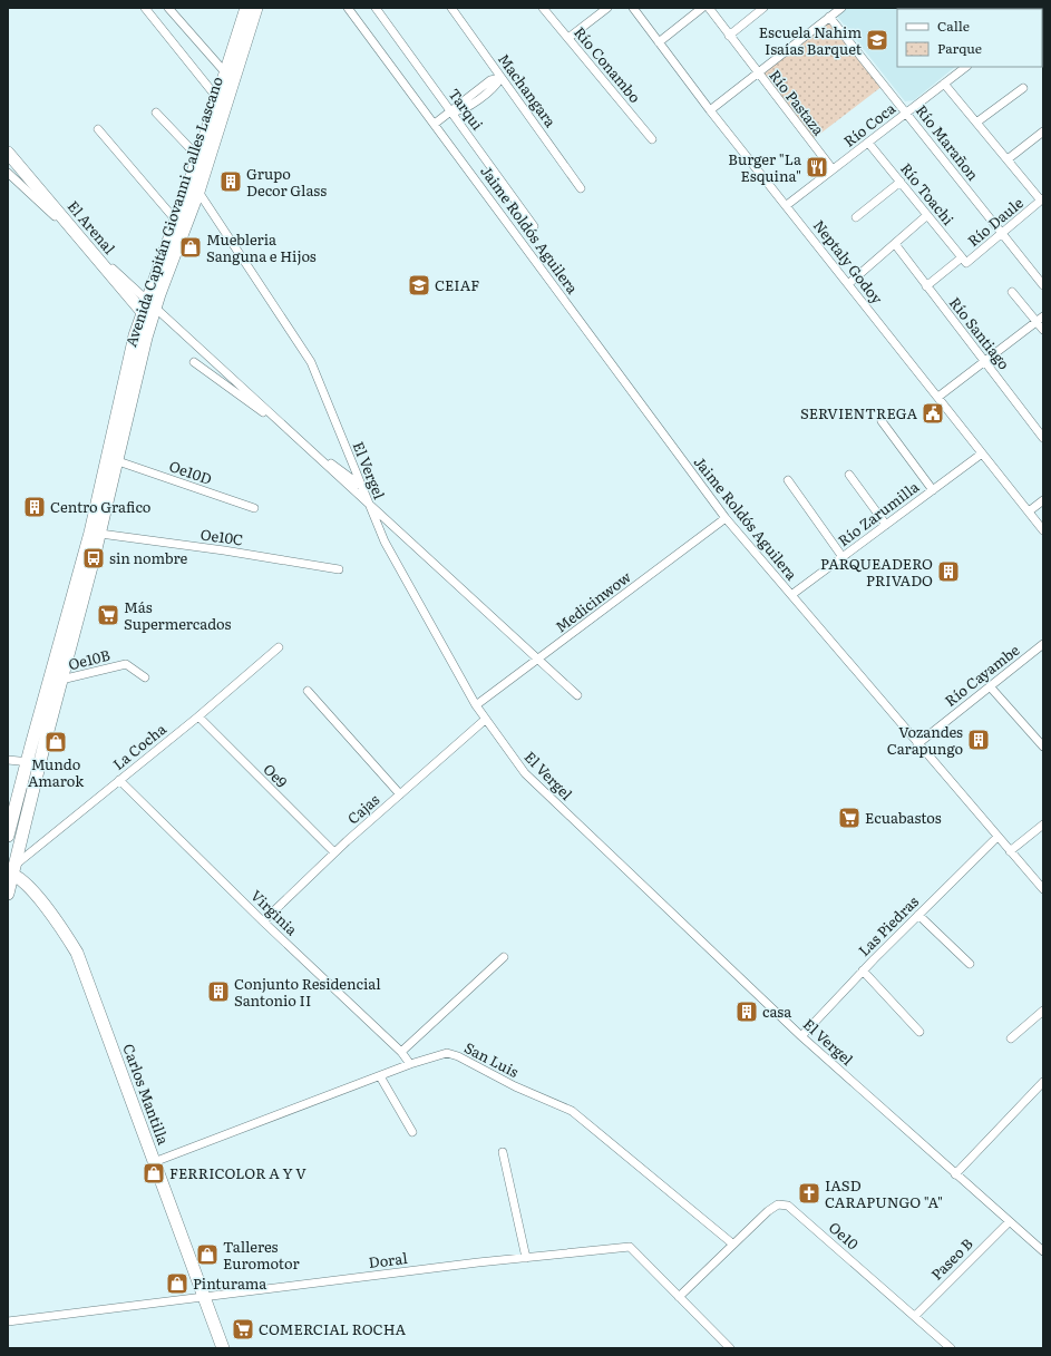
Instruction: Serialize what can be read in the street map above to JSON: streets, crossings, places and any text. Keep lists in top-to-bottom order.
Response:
{
  "streets": {
    "main road": ["Avenida Capitán Giovanni Calles Lascano", "El Arenal", "Carlos Mantilla"],
    "street": [
      "Río Conambo",
      "Machangara",
      "Río Pastaza",
      "Tarqui",
      "Río Coca",
      "Río Marañon",
      "Río Toachi",
      "Río Daule",
      "Jaime Roldós Aguilera",
      "Neptaly Godoy",
      "Río Santiago",
      "El Vergel",
      "Oe10D",
      "Río Zarumilla",
      "Oe10C",
      "Medicinwow",
      "Oe10B",
      "Río Cayambe",
      "La Cocha",
      "Oe9",
      "Cajas",
      "Virginia",
      "Las Piedras",
      "San Luis",
      "Oe10",
      "Paseo B",
      "Doral"
    ]
  },
  "crossings": [
    ["Río Pastaza", "Río Coca"],
    ["Río Coca", "Río Marañon"],
    ["Río Coca", "Río Toachi"],
    ["Río Coca", "Neptaly Godoy"],
    ["Río Marañon", "Río Daule"],
    ["Río Toachi", "Río Daule"],
    ["Avenida Capitán Giovanni Calles Lascano", "El Arenal"],
    ["Avenida Capitán Giovanni Calles Lascano", "El Vergel"],
    ["Avenida Capitán Giovanni Calles Lascano", "Oe10D"],
    ["Avenida Capitán Giovanni Calles Lascano", "Oe10C"],
    ["Avenida Capitán Giovanni Calles Lascano", "Oe10B"],
    ["Avenida Capitán Giovanni Calles Lascano", "La Cocha"],
    ["Avenida Capitán Giovanni Calles Lascano", "Carlos Mantilla"],
    ["Río Daule", "Río Santiago"],
    ["Jaime Roldós Aguilera", "Río Zarumilla"],
    ["Jaime Roldós Aguilera", "Medicinwow"],
    ["Jaime Roldós Aguilera", "Río Cayambe"],
    ["Jaime Roldós Aguilera", "Las Piedras"],
    ["Neptaly Godoy", "Río Zarumilla"],
    ["El Vergel", "Medicinwow"],
    ["El Vergel", "Cajas"],
    ["El Vergel", "Las Piedras"],
    ["El Vergel", "Paseo B"],
    ["La Cocha", "Oe9"],
    ["La Cocha", "Virginia"],
    ["La Cocha", "Carlos Mantilla"],
    ["Oe9", "Cajas"],
    ["Cajas", "Virginia"],
    ["Virginia", "San Luis"],
    ["San Luis", "Carlos Mantilla"],
    ["San Luis", "Oe10"],
    ["Carlos Mantilla", "Doral"],
    ["Oe10", "Paseo B"],
    ["Oe10", "Doral"]
  ],
  "places": {
    "school or university": ["Escuela Nahim Isaías Barquet", "CEIAF"],
    "restaurant": ["Burger \"La Esquina\""],
    "building": [
      "Grupo Decor Glass",
      "Centro Grafico",
      "PARQUEADERO PRIVADO",
      "Vozandes Carapungo",
      "Conjunto Residencial Santonio II",
      "casa"
    ],
    "shop": [
      "Muebleria Sanguna e Hijos",
      "Mundo Amarok",
      "FERRICOLOR A Y V",
      "Talleres Euromotor",
      "Pinturama"
    ],
    "public building": ["SERVIENTREGA"],
    "bus stop": ["sin nombre"],
    "supermarket": ["Más Supermercados", "Ecuabastos", "COMERCIAL ROCHA"],
    "church": ["IASD CARAPUNGO \"A\""]
  },
  "legend": ["Calle", "Parque"]
}
